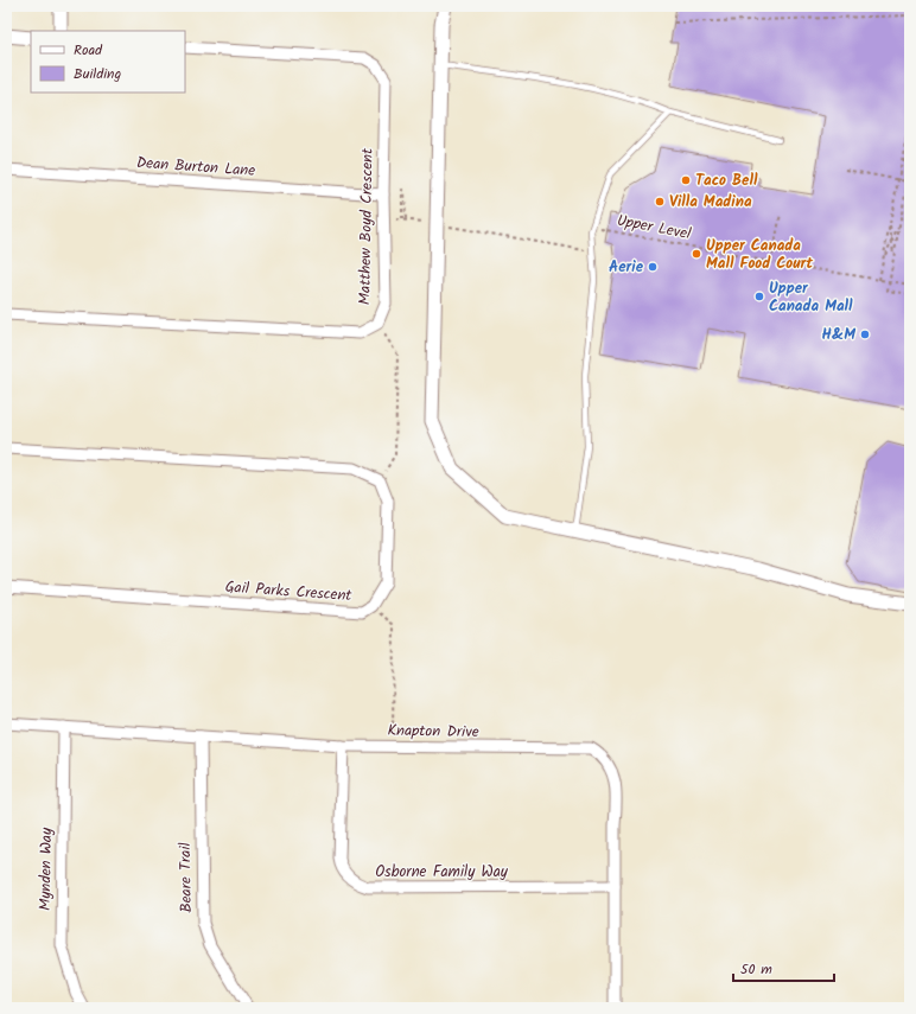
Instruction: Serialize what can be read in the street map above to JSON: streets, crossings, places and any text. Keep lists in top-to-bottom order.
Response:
{
  "streets": {
    "street": [
      "Dean Burton Lane",
      "Matthew Boyd Crescent",
      "Gail Parks Crescent",
      "Knapton Drive",
      "Mynden Way",
      "Osborne Family Way",
      "Beare Trail"
    ],
    "path": ["Upper Level"]
  },
  "crossings": [
    ["Dean Burton Lane", "Matthew Boyd Crescent"],
    ["Knapton Drive", "Mynden Way"],
    ["Knapton Drive", "Osborne Family Way"],
    ["Knapton Drive", "Beare Trail"]
  ],
  "places": [
    "Taco Bell",
    "Villa Madina",
    "Upper Canada Mall Food Court",
    "Aerie",
    "Upper Canada Mall",
    "H&M"
  ],
  "legend": ["Road", "Building"],
  "scale_bar": "50 m"
}
